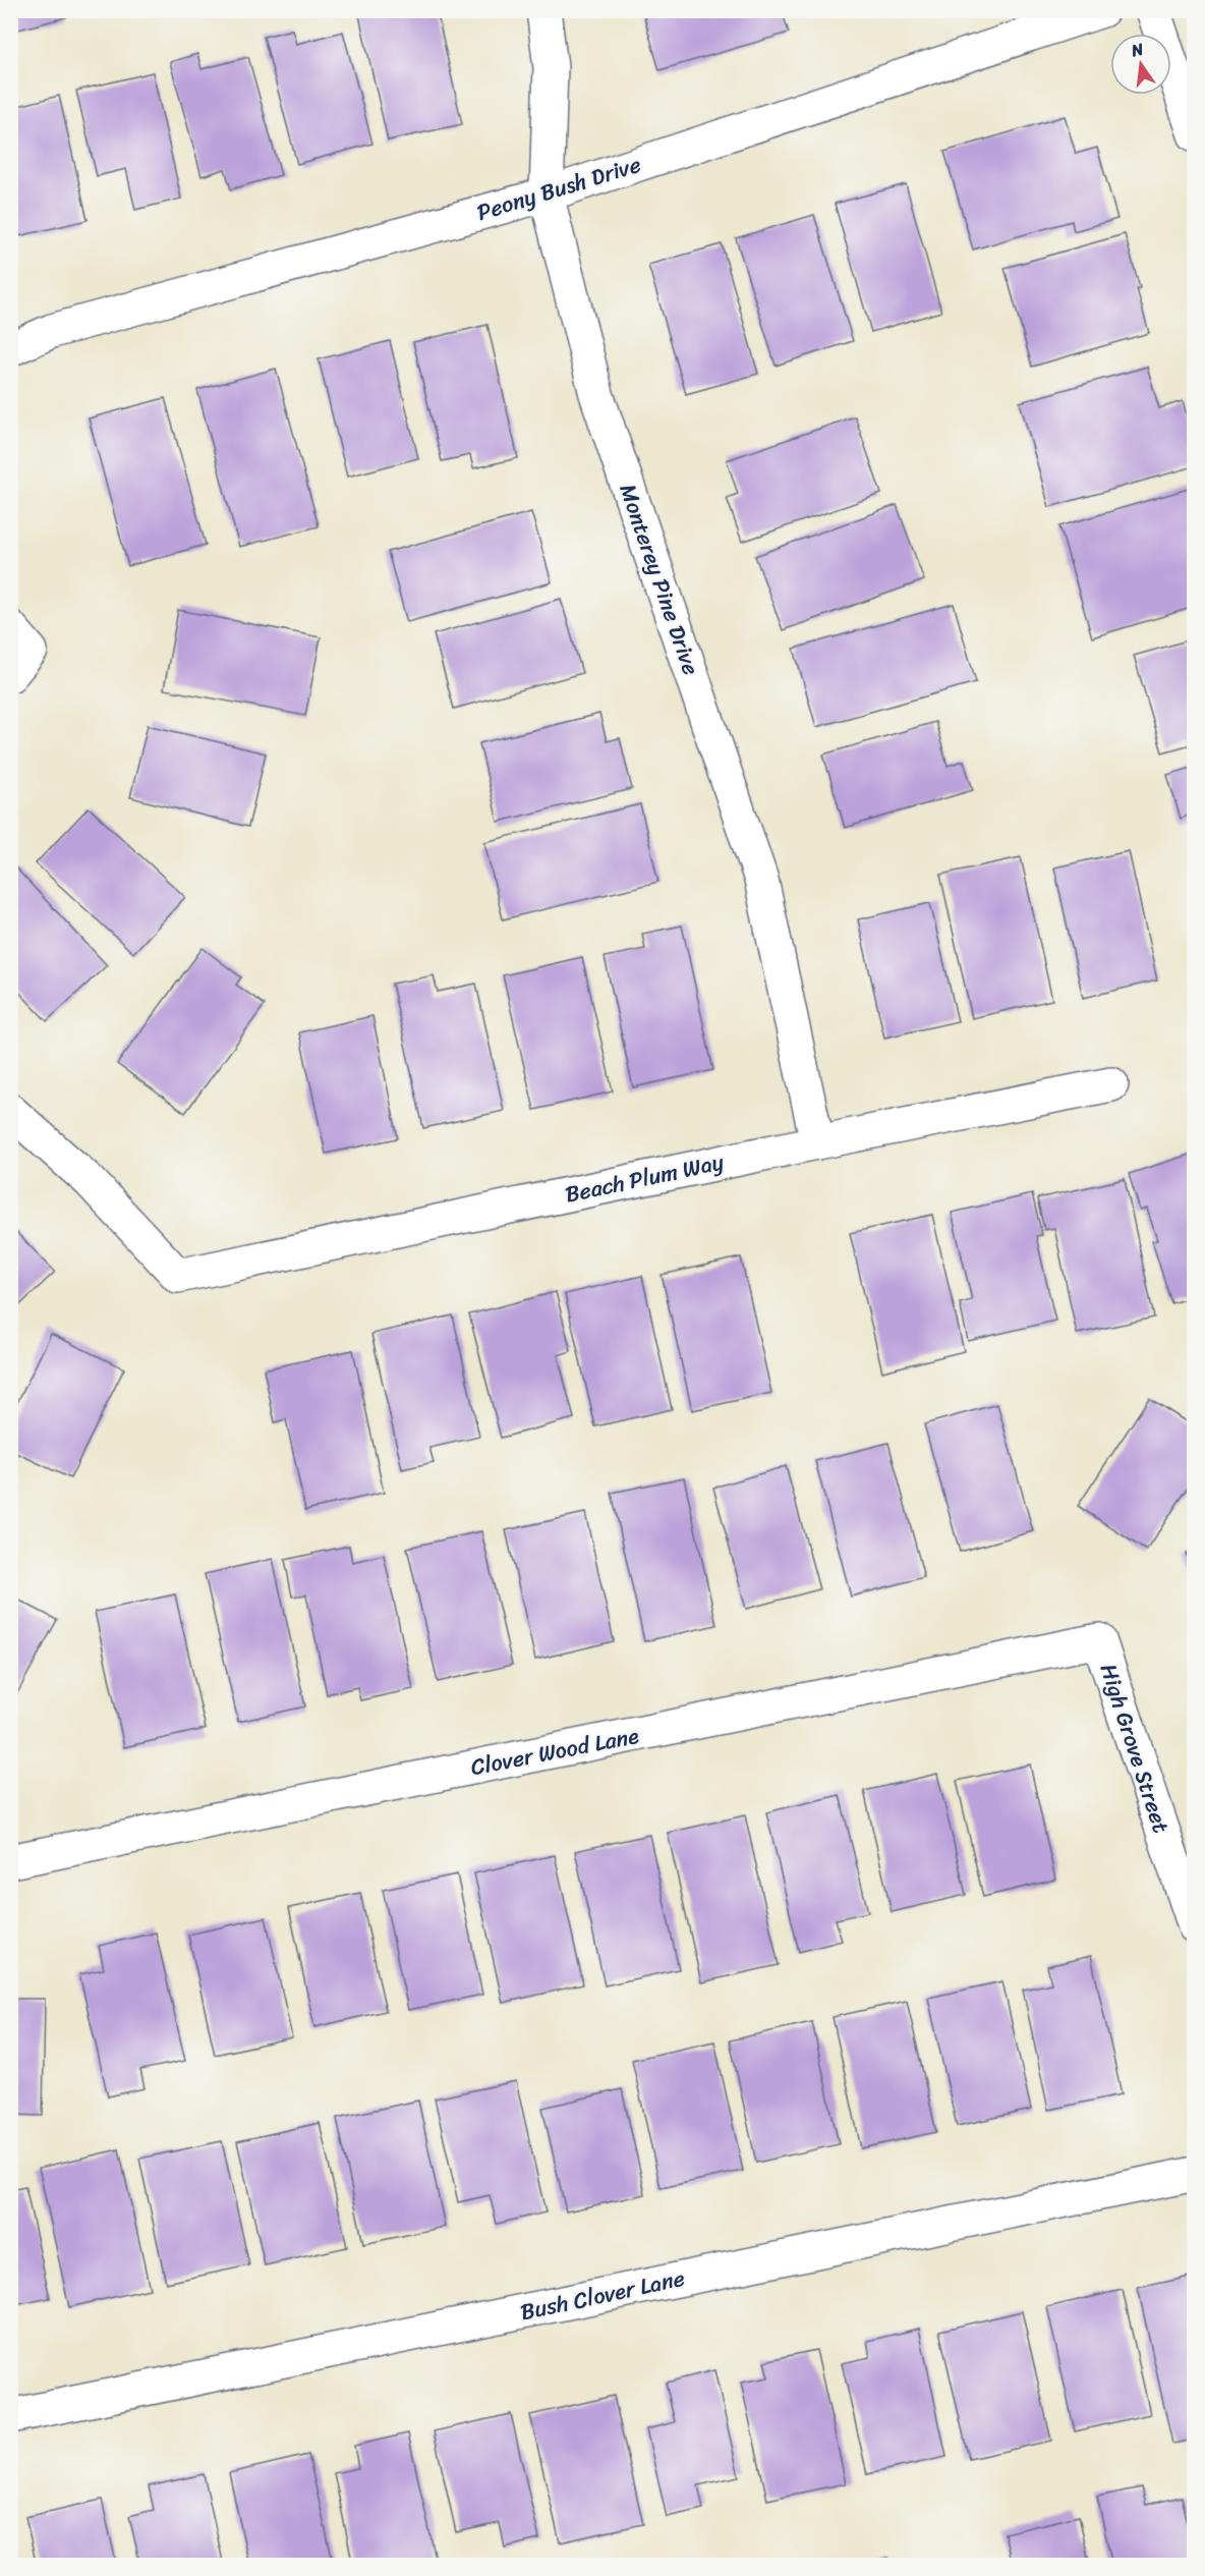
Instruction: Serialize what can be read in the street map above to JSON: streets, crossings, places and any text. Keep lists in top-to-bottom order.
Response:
{
  "streets": {
    "street": [
      "Peony Bush Drive",
      "Monterey Pine Drive",
      "Beach Plum Way",
      "High Grove Street",
      "Clover Wood Lane",
      "Bush Clover Lane"
    ]
  },
  "crossings": [
    ["Peony Bush Drive", "Monterey Pine Drive"],
    ["Monterey Pine Drive", "Beach Plum Way"],
    ["High Grove Street", "Clover Wood Lane"]
  ],
  "north": "top"
}
